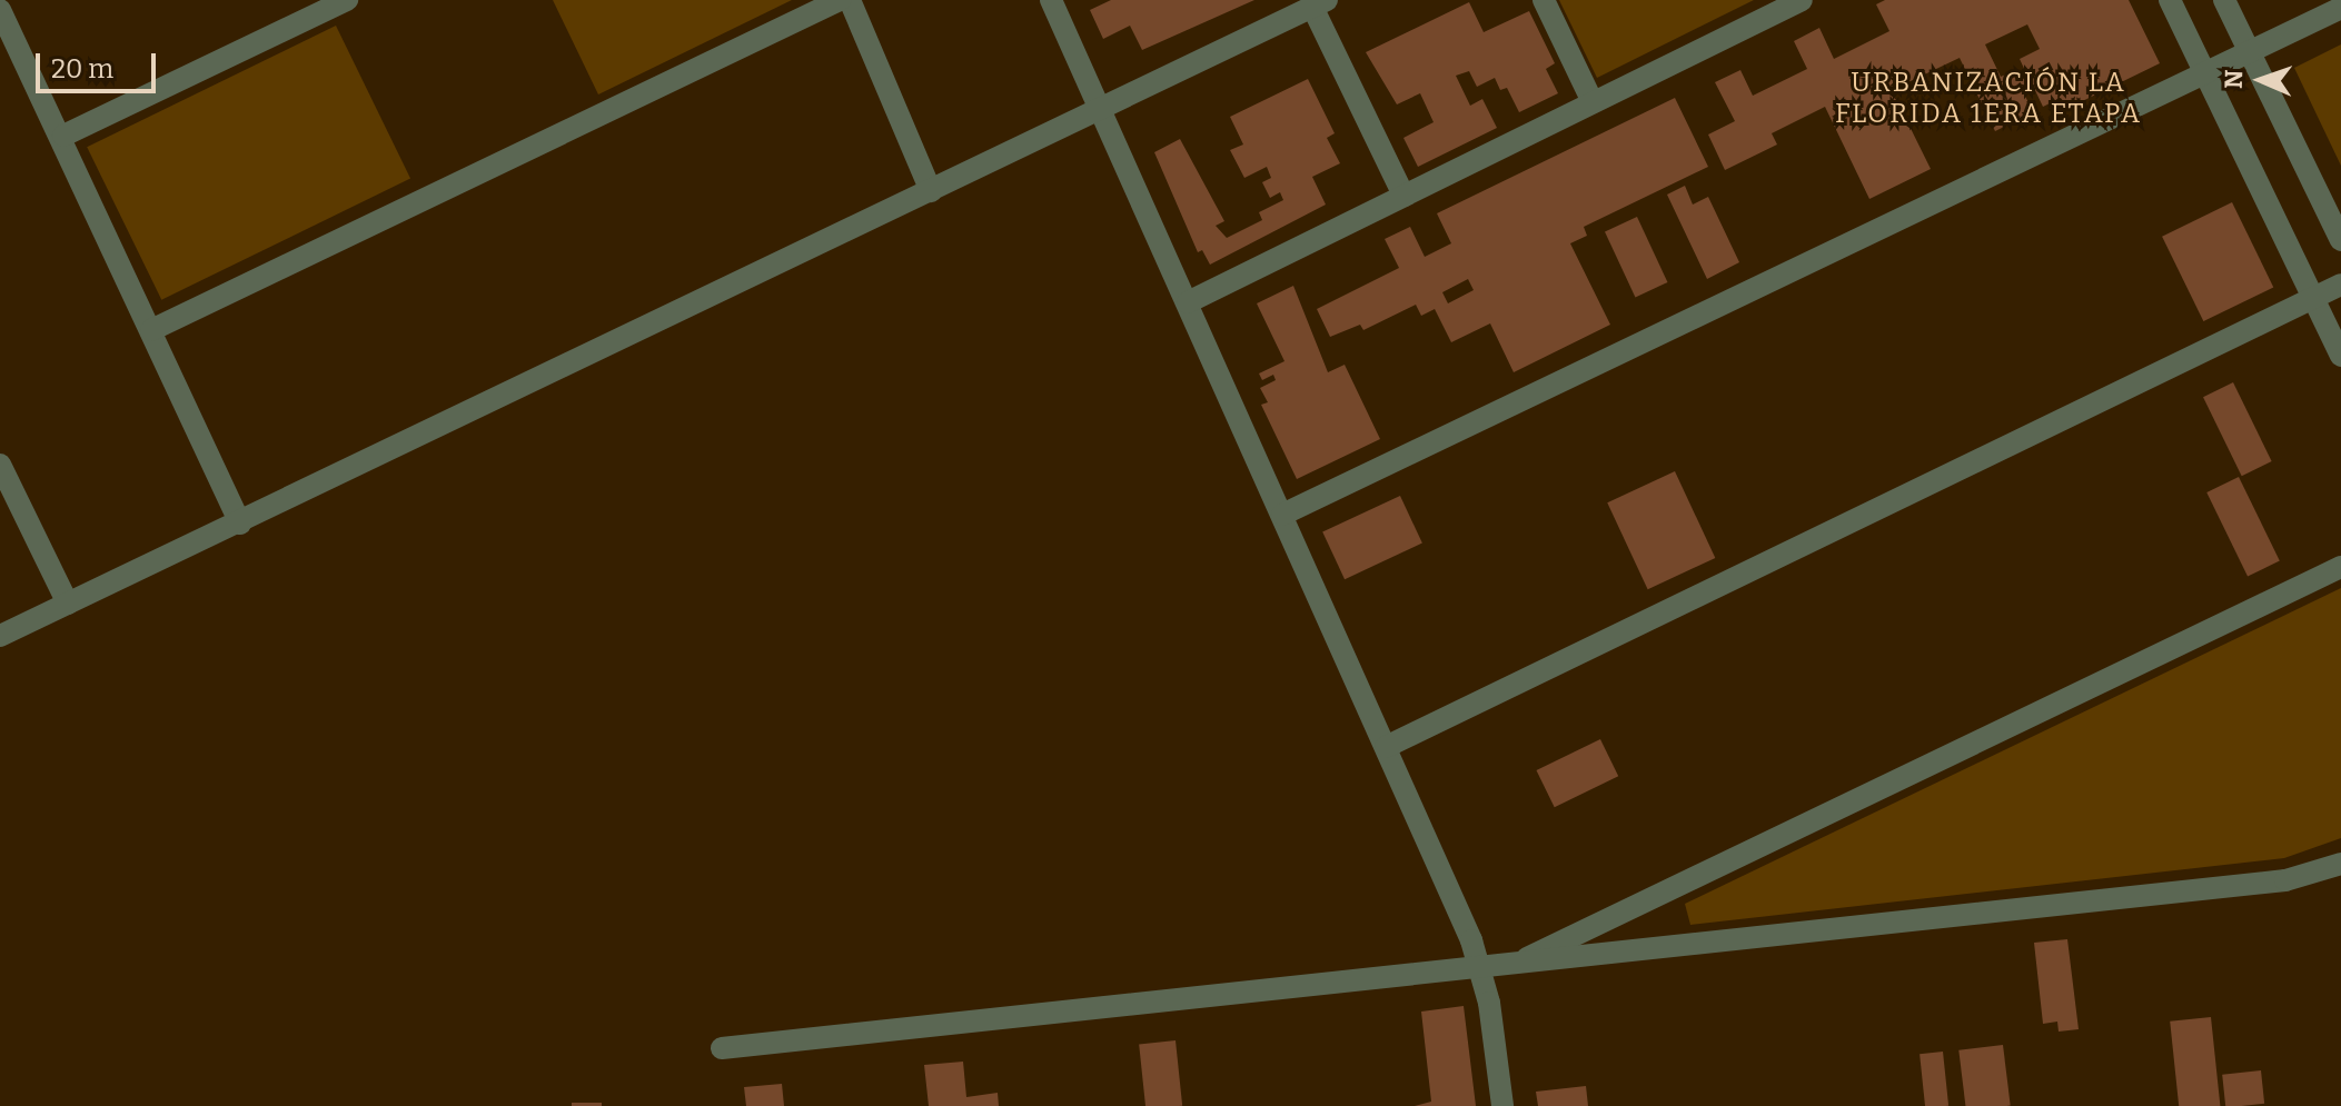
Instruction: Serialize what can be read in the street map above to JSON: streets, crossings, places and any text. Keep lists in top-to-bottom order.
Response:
{
  "districts": ["URBANIZACIÓN LA FLORIDA 1ERA ETAPA"],
  "scale_bar": "20 m",
  "north": "left"
}
